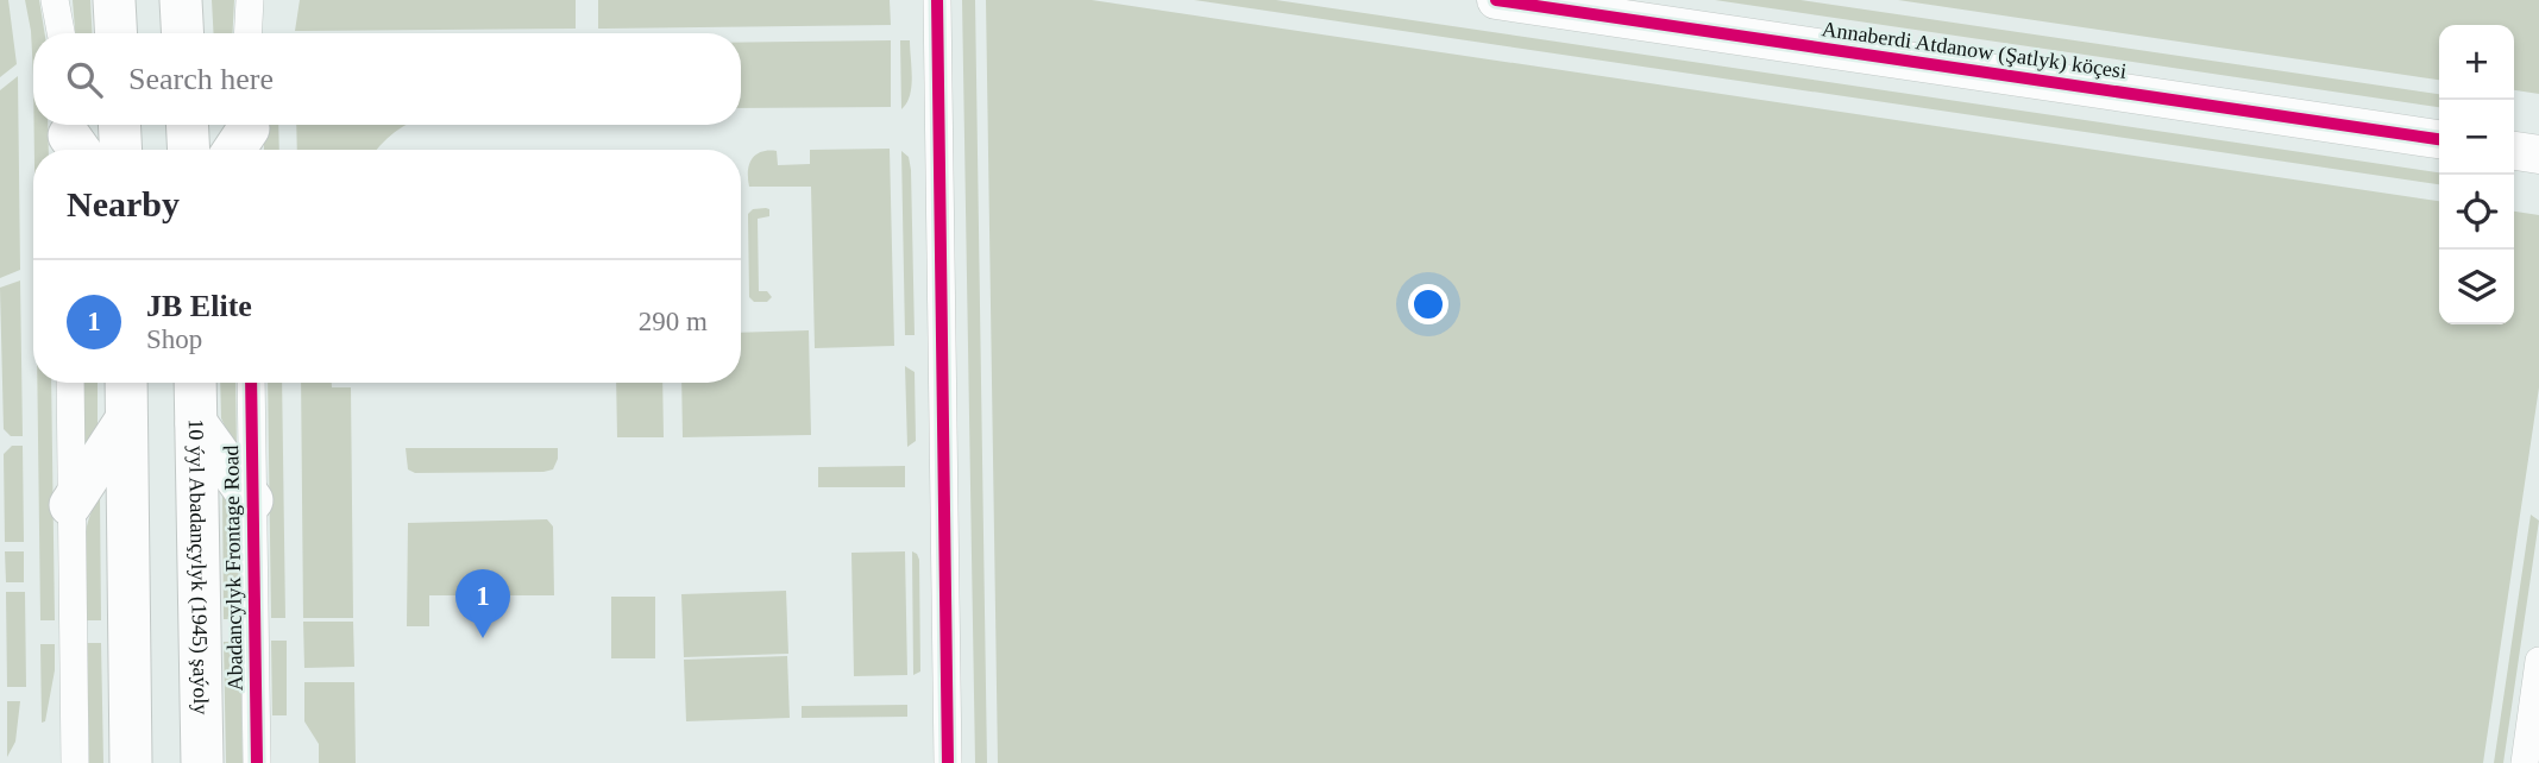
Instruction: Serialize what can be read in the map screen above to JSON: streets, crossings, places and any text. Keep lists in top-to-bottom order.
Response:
{
  "streets": {
    "main road": ["10 ýyl Abadançylyk (1945) şaýoly"],
    "street": ["Annaberdi Atdanow (Şatlyk) köçesi", "Abadancylyk Frontage Road"]
  },
  "page": {
    "map_buttons": ["+", "−"],
    "search": "Search here",
    "heading": "Nearby",
    "list": [
      {
        "mark": "1",
        "name": "JB Elite",
        "note": "Shop",
        "value": "290 m"
      }
    ],
    "pins": "1"
  }
}
